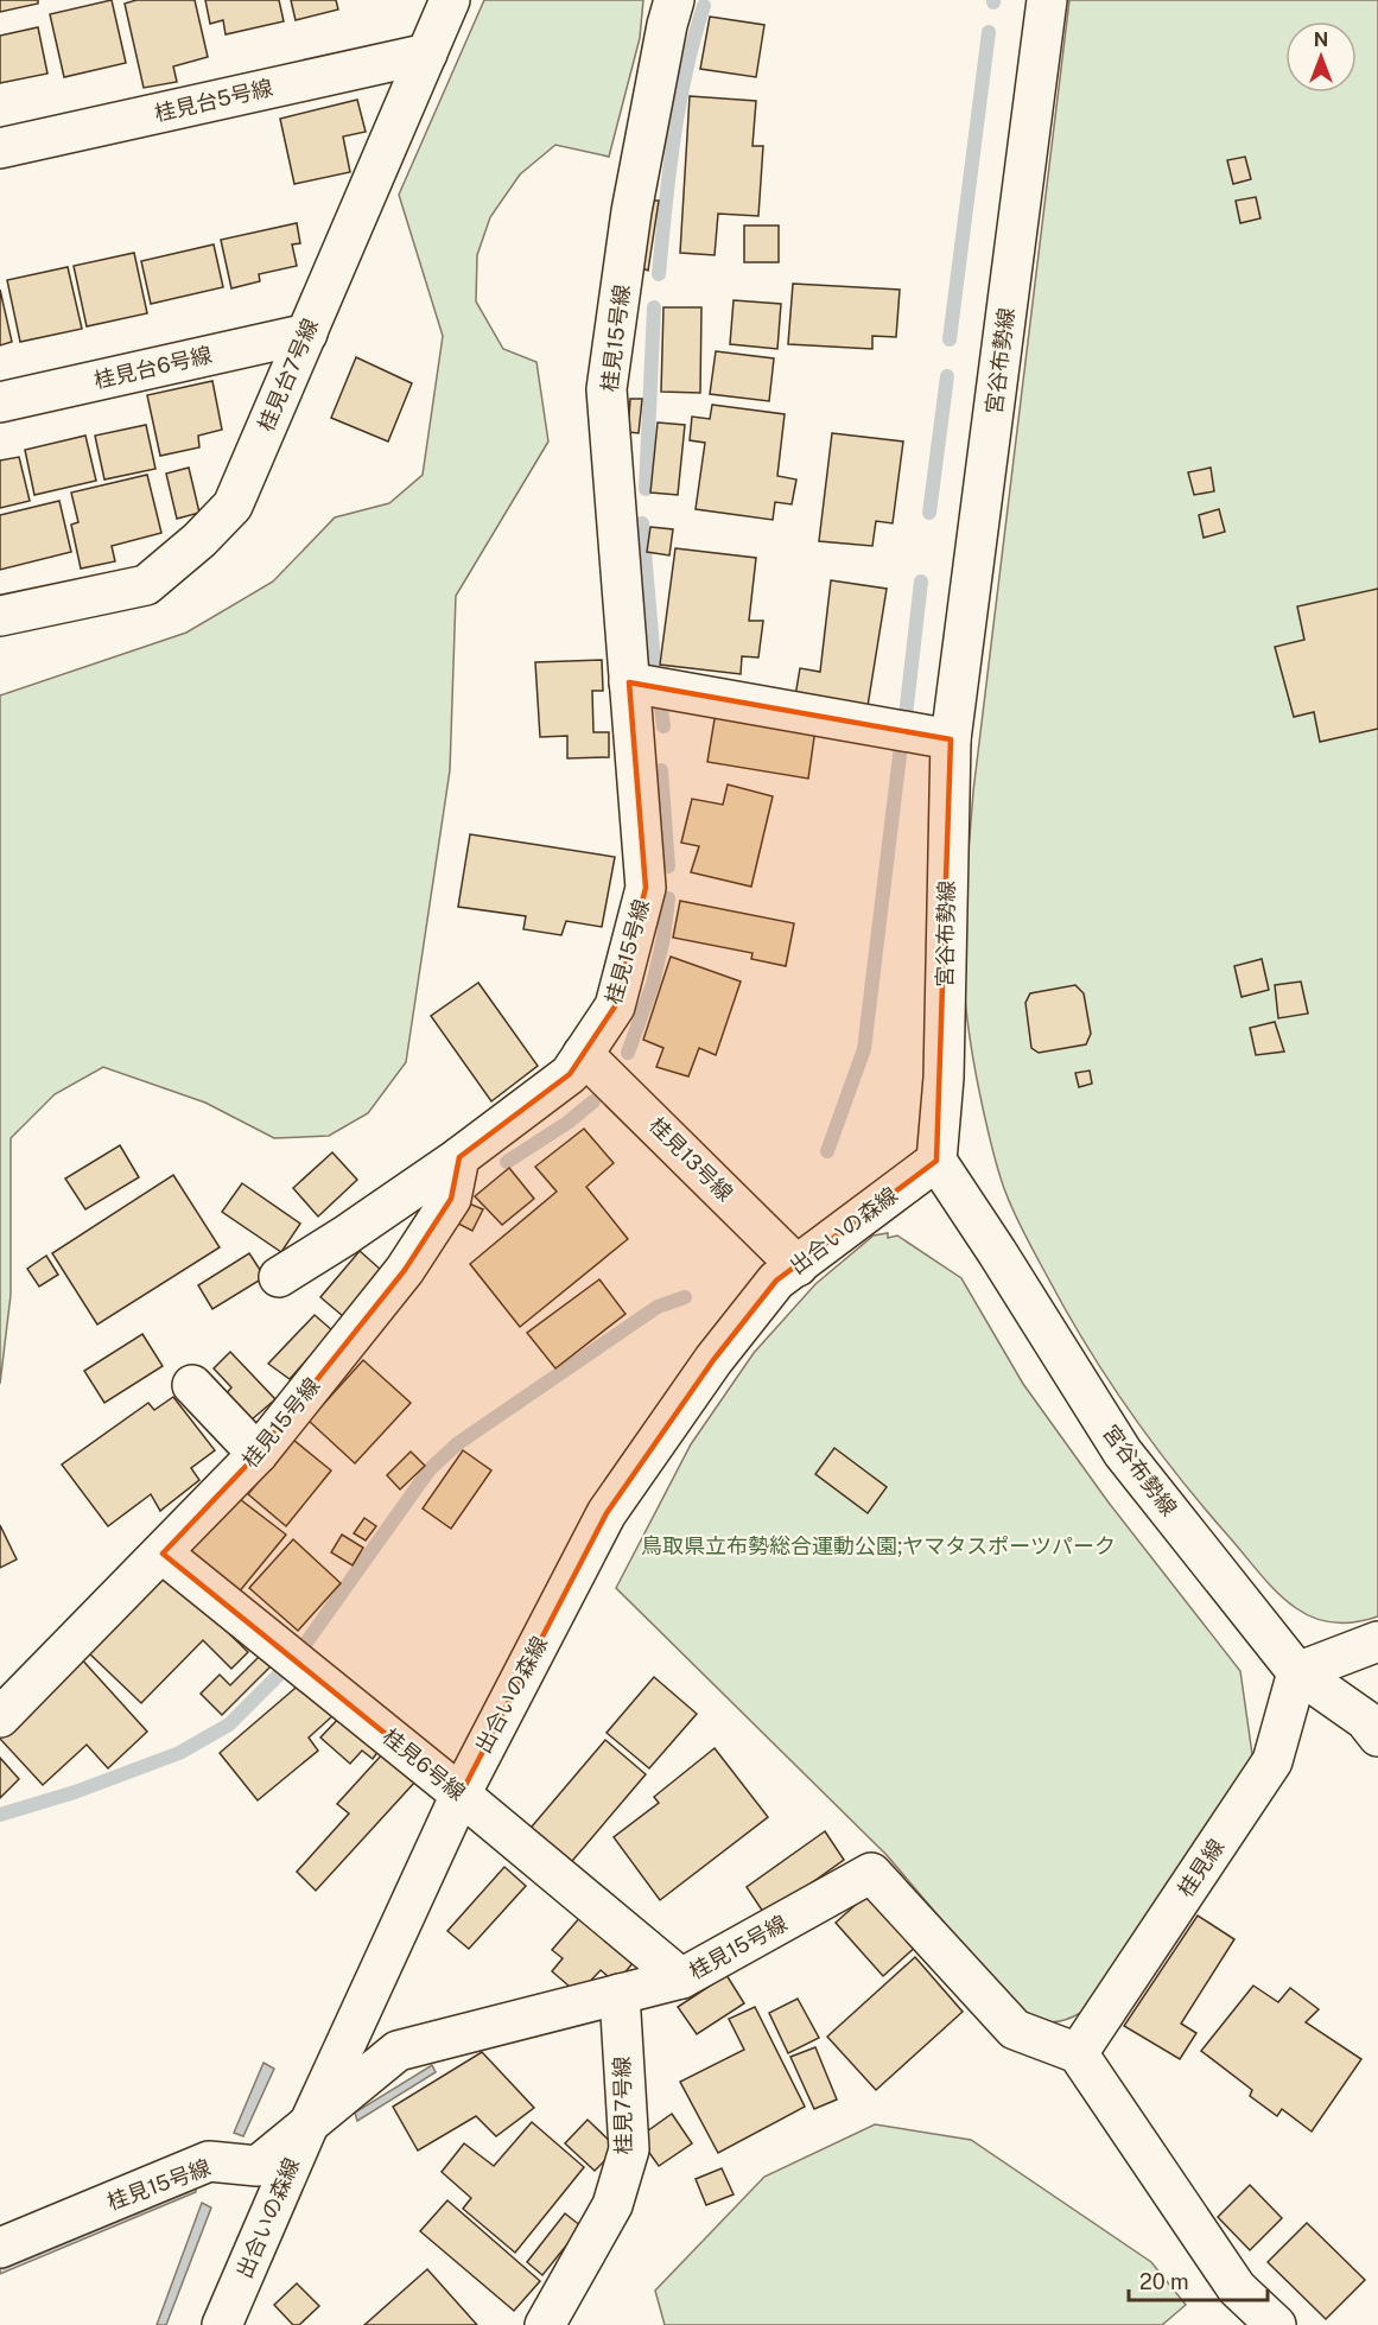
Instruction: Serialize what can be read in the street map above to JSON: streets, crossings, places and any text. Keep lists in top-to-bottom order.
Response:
{
  "streets": {
    "street": [
      "桂見台5号線",
      "桂見15号線",
      "宮谷布勢線",
      "桂見台6号線",
      "桂見台7号線",
      "桂見13号線",
      "出合いの森線",
      "桂見6号線",
      "桂見線",
      "桂見7号線"
    ]
  },
  "crossings": [
    ["桂見台5号線", "桂見台7号線"],
    ["桂見15号線", "桂見13号線"],
    ["桂見15号線", "出合いの森線"],
    ["桂見15号線", "桂見6号線"],
    ["桂見15号線", "桂見線"],
    ["桂見15号線", "桂見7号線"],
    ["宮谷布勢線", "出合いの森線"],
    ["宮谷布勢線", "桂見線"],
    ["桂見台6号線", "桂見台7号線"],
    ["桂見13号線", "出合いの森線"],
    ["出合いの森線", "桂見6号線"]
  ],
  "parks": ["鳥取県立布勢総合運動公園;ヤマタスポーツパーク"],
  "scale_bar": "20 m",
  "north": "top"
}
